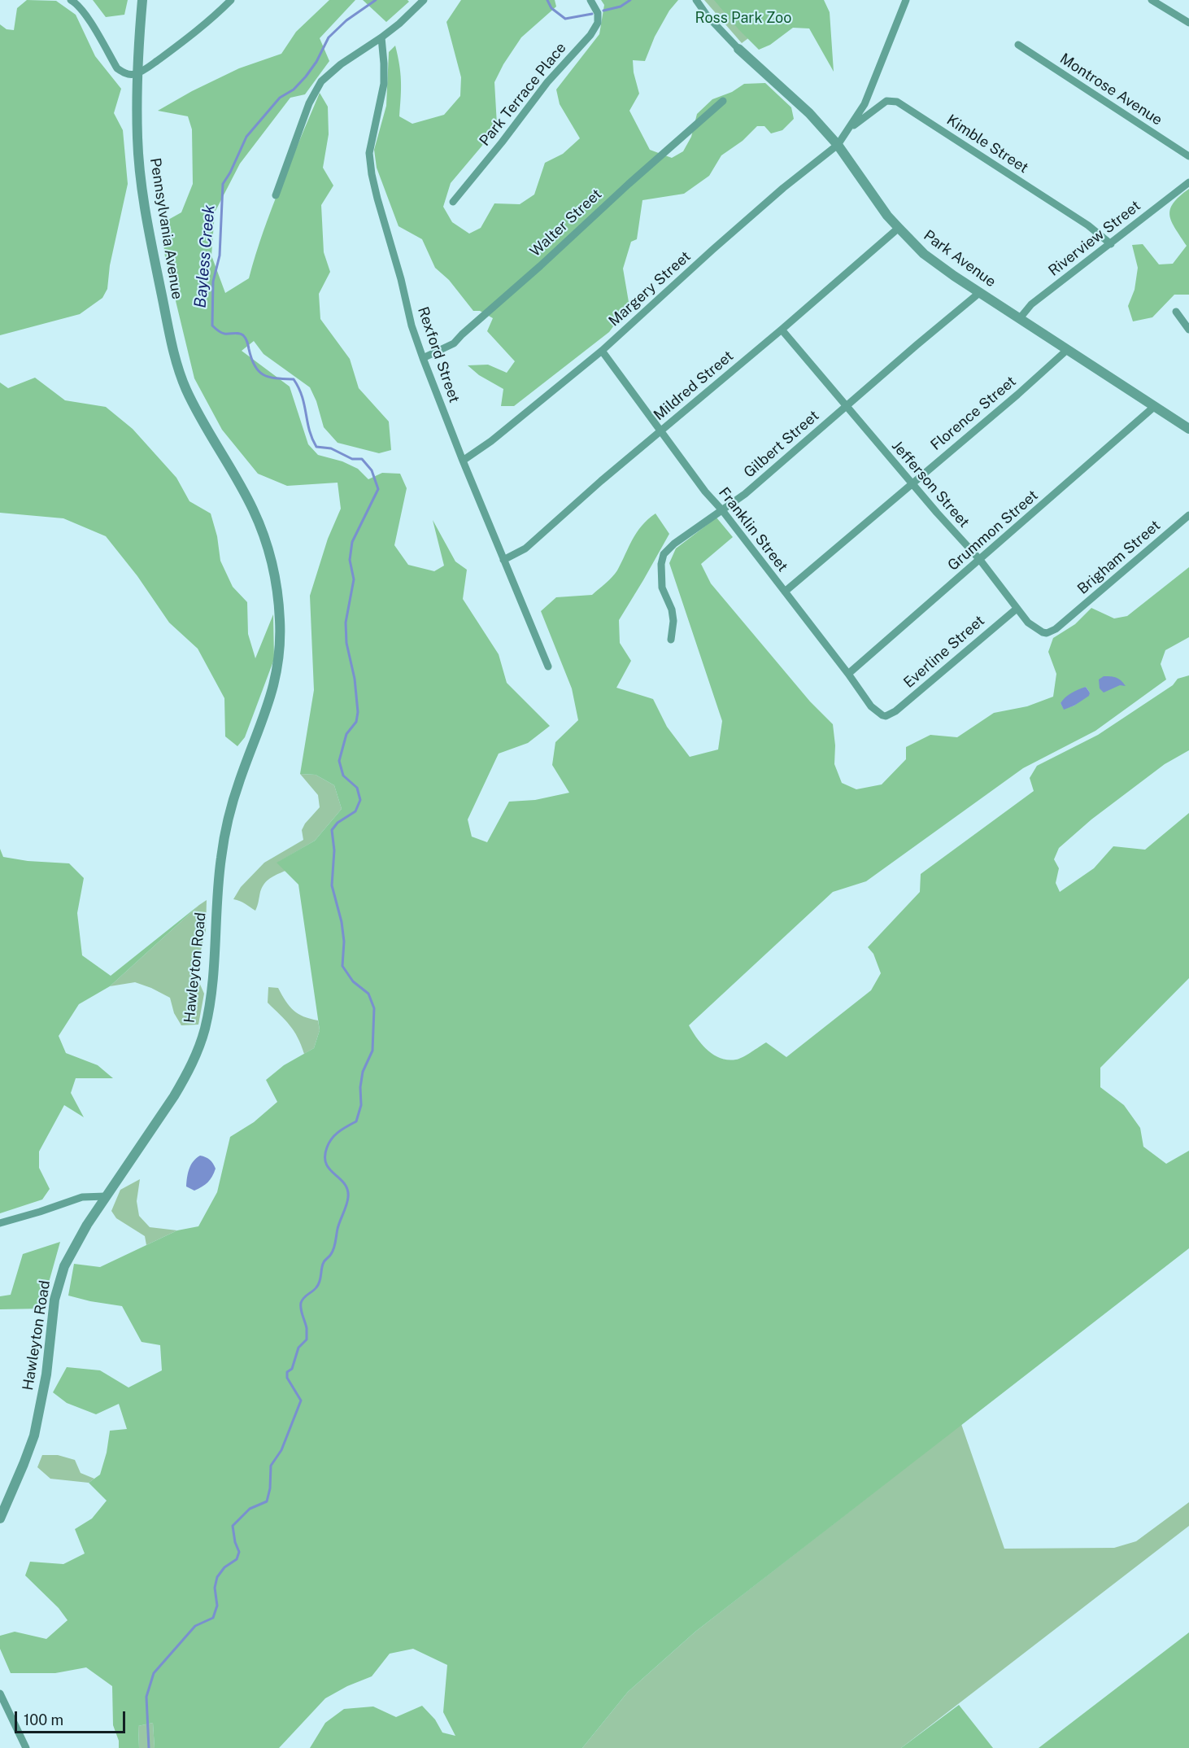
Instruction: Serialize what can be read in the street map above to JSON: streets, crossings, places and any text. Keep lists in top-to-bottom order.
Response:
{
  "streets": {
    "street": [
      "Montrose Avenue",
      "Park Terrace Place",
      "Kimble Street",
      "Walter Street",
      "Pennsylvania Avenue",
      "Riverview Street",
      "Park Avenue",
      "Margery Street",
      "Rexford Street",
      "Mildred Street",
      "Florence Street",
      "Gilbert Street",
      "Jefferson Street",
      "Franklin Street",
      "Grummon Street",
      "Brigham Street",
      "Everline Street",
      "Hawleyton Road"
    ]
  },
  "crossings": [
    ["Kimble Street", "Riverview Street"],
    ["Kimble Street", "Margery Street"],
    ["Walter Street", "Rexford Street"],
    ["Pennsylvania Avenue", "Hawleyton Road"],
    ["Riverview Street", "Park Avenue"],
    ["Park Avenue", "Margery Street"],
    ["Park Avenue", "Mildred Street"],
    ["Park Avenue", "Florence Street"],
    ["Park Avenue", "Gilbert Street"],
    ["Park Avenue", "Grummon Street"],
    ["Margery Street", "Rexford Street"],
    ["Margery Street", "Franklin Street"],
    ["Rexford Street", "Mildred Street"],
    ["Mildred Street", "Jefferson Street"],
    ["Mildred Street", "Franklin Street"],
    ["Florence Street", "Jefferson Street"],
    ["Florence Street", "Franklin Street"],
    ["Gilbert Street", "Jefferson Street"],
    ["Gilbert Street", "Franklin Street"],
    ["Jefferson Street", "Grummon Street"],
    ["Jefferson Street", "Brigham Street"],
    ["Jefferson Street", "Everline Street"],
    ["Franklin Street", "Grummon Street"],
    ["Franklin Street", "Everline Street"]
  ],
  "water": ["Bayless Creek"],
  "parks": ["Ross Park Zoo"],
  "scale_bar": "100 m"
}
